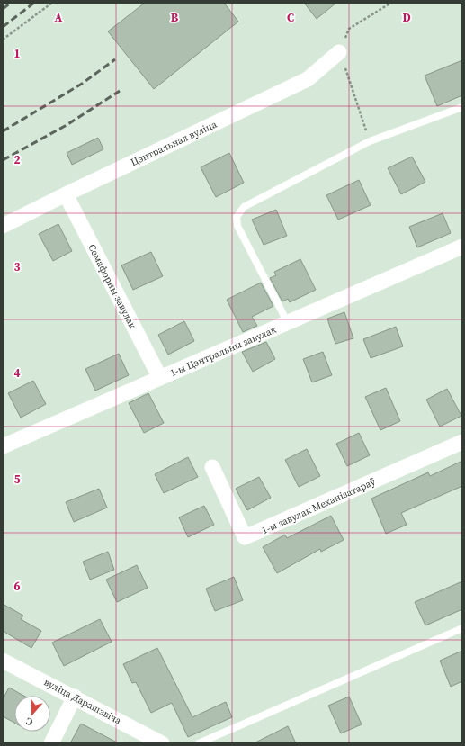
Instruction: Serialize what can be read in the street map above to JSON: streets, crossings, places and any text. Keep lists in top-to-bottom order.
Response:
{
  "streets": {
    "street": [
      "Цэнтральная вуліца",
      "Семафорны завулак",
      "1-ы Цэнтральны завулак",
      "1-ы завулак Механізатараў",
      "вуліца Дарашэвіча"
    ]
  },
  "crossings": [
    ["Цэнтральная вуліца", "Семафорны завулак"],
    ["Семафорны завулак", "1-ы Цэнтральны завулак"]
  ],
  "north": "bottom",
  "grid": {
    "columns": [
      "A",
      "B",
      "C",
      "D"
    ],
    "rows": [
      "1",
      "2",
      "3",
      "4",
      "5",
      "6"
    ]
  }
}
